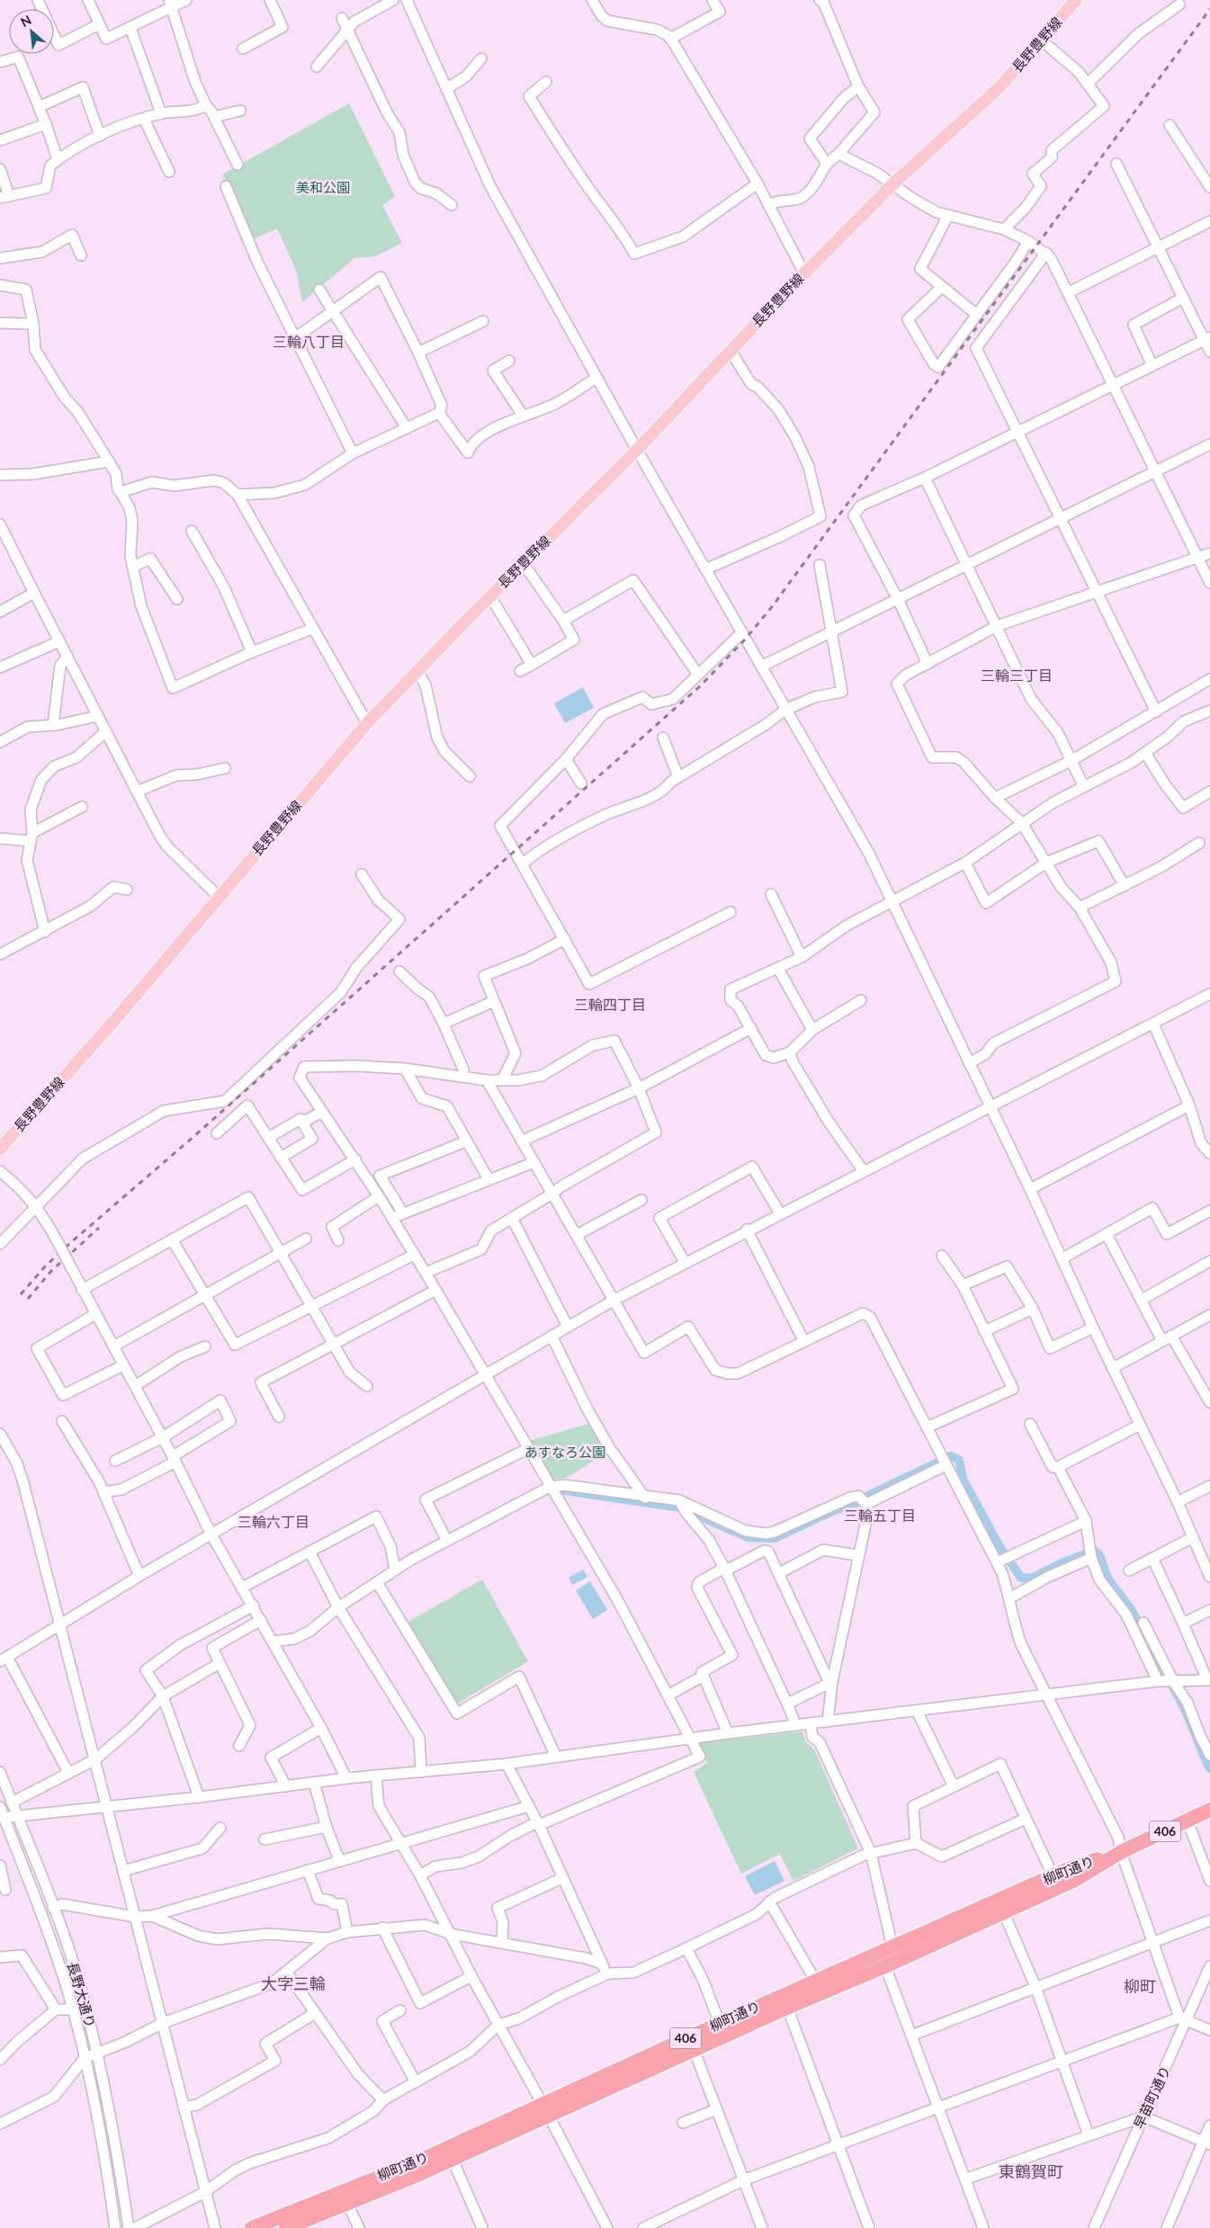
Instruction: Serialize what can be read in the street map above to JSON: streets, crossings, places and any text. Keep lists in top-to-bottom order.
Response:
{
  "streets": {
    "highway": ["406", "柳町通り"],
    "main road": ["長野豊野線"],
    "street": ["長野大通り", "早苗町通り"]
  },
  "districts": [
    "三輪八丁目",
    "三輪三丁目",
    "三輪四丁目",
    "三輪五丁目",
    "三輪六丁目",
    "大字三輪",
    "柳町",
    "東鶴賀町"
  ],
  "parks": ["美和公園", "あすなろ公園"],
  "north": "top left"
}
